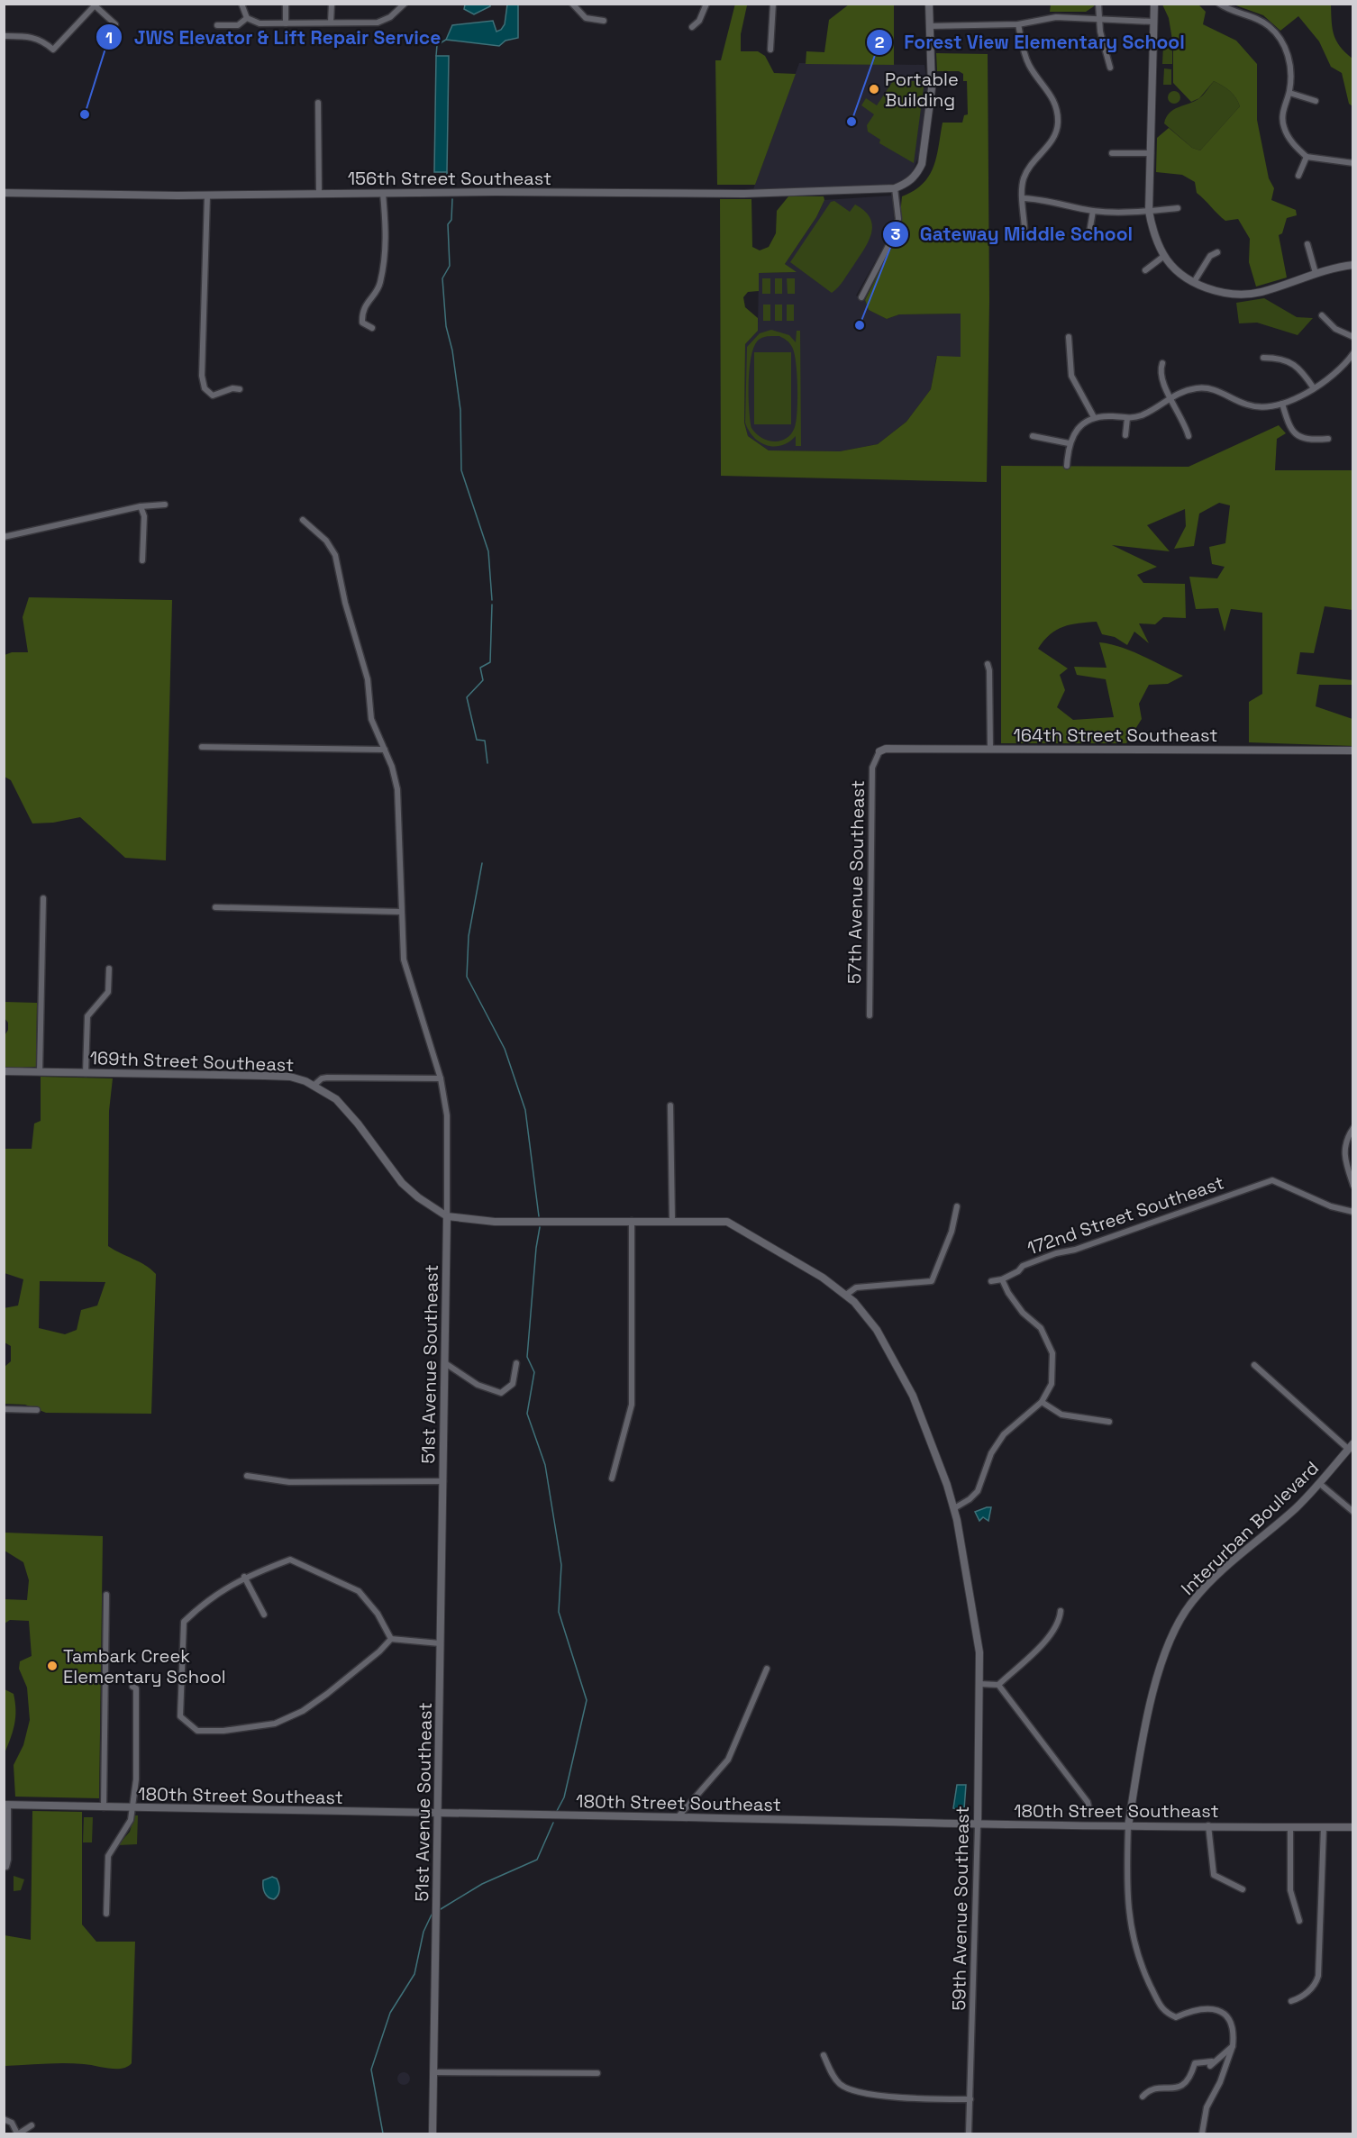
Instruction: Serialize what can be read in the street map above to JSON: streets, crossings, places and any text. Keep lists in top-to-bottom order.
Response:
{
  "streets": {
    "street": [
      "156th Street Southeast",
      "164th Street Southeast",
      "57th Avenue Southeast",
      "169th Street Southeast",
      "172nd Street Southeast",
      "51st Avenue Southeast",
      "Interurban Boulevard",
      "180th Street Southeast",
      "59th Avenue Southeast"
    ]
  },
  "crossings": [
    ["164th Street Southeast", "57th Avenue Southeast"],
    ["169th Street Southeast", "51st Avenue Southeast"],
    ["51st Avenue Southeast", "180th Street Southeast"],
    ["51st Avenue Southeast", "59th Avenue Southeast"],
    ["Interurban Boulevard", "180th Street Southeast"],
    ["180th Street Southeast", "59th Avenue Southeast"]
  ],
  "places": [
    "Portable Building",
    "JWS Elevator & Lift Repair Service",
    "Forest View Elementary School",
    "Gateway Middle School",
    "Tambark Creek Elementary School"
  ]
}
